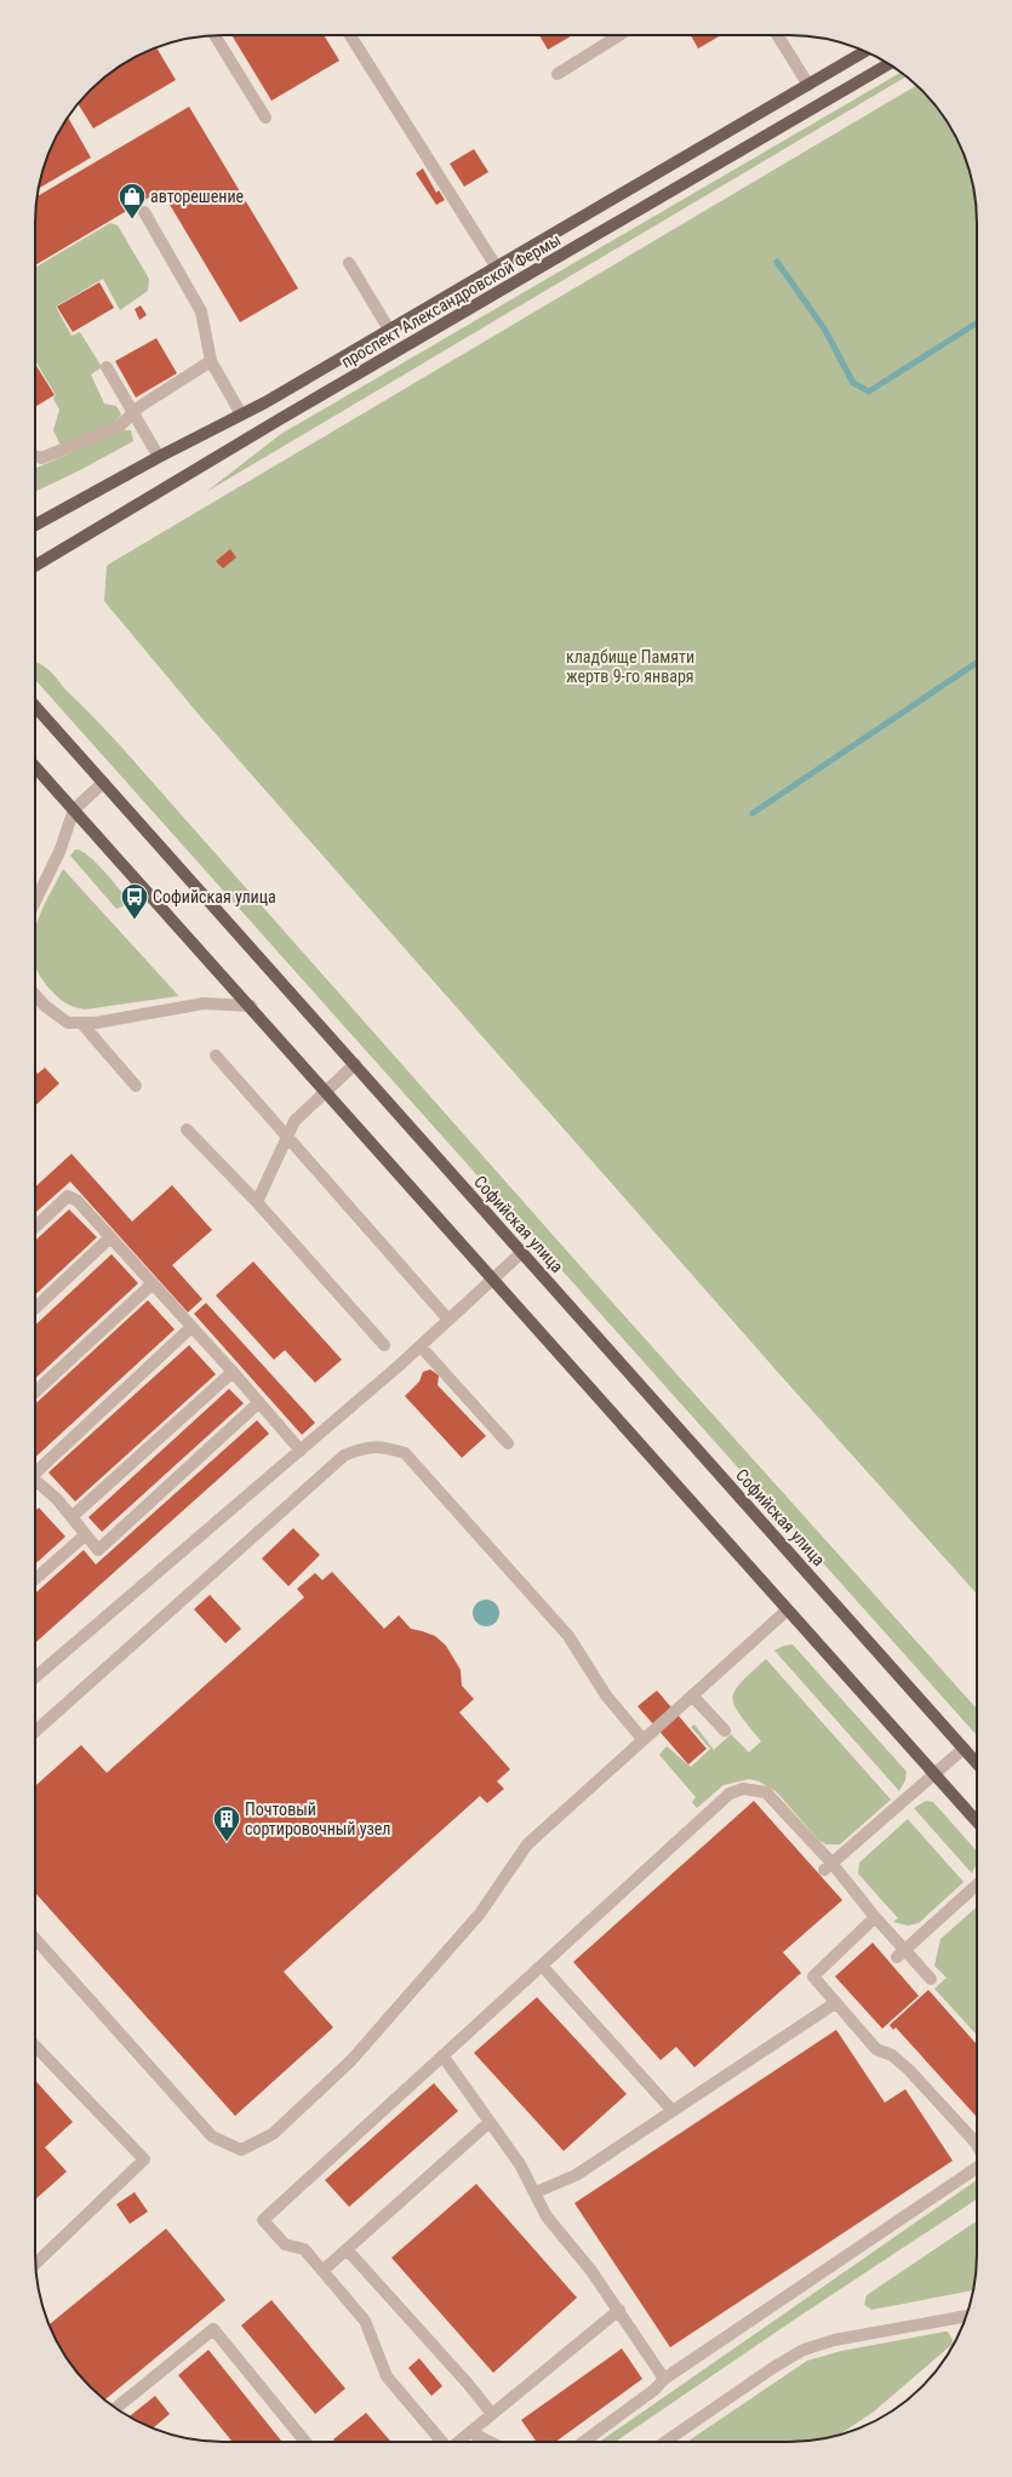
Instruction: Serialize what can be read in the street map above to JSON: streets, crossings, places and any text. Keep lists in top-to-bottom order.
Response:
{
  "streets": {
    "main road": ["проспект Александровской Фермы", "Софийская улица"]
  },
  "parks": ["кладбище Памяти жертв 9-го января"],
  "places": {
    "shop": ["авторешение"],
    "bus stop": ["Софийская улица"],
    "building": ["Почтовый сортировочный узел"]
  }
}
